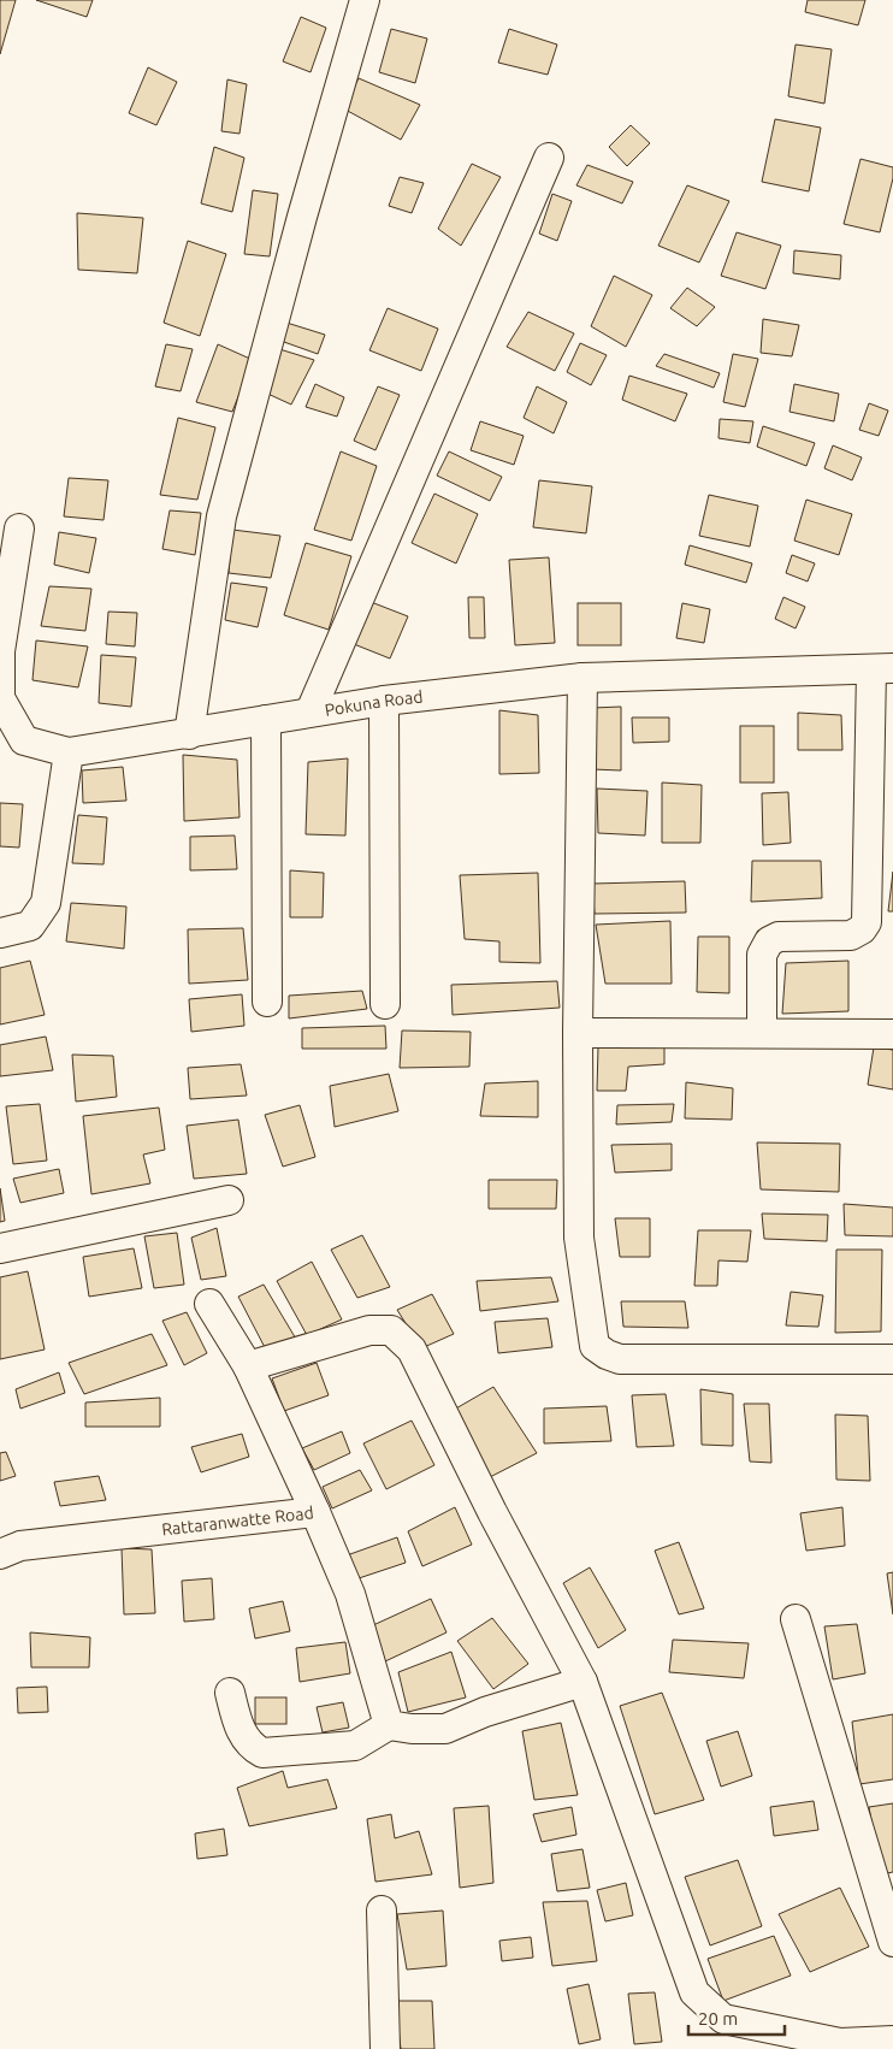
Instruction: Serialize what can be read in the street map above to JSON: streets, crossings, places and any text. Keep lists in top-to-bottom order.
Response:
{
  "streets": {
    "street": ["Pokuna Road", "Rattaranwatte Road"]
  },
  "scale_bar": "20 m"
}
